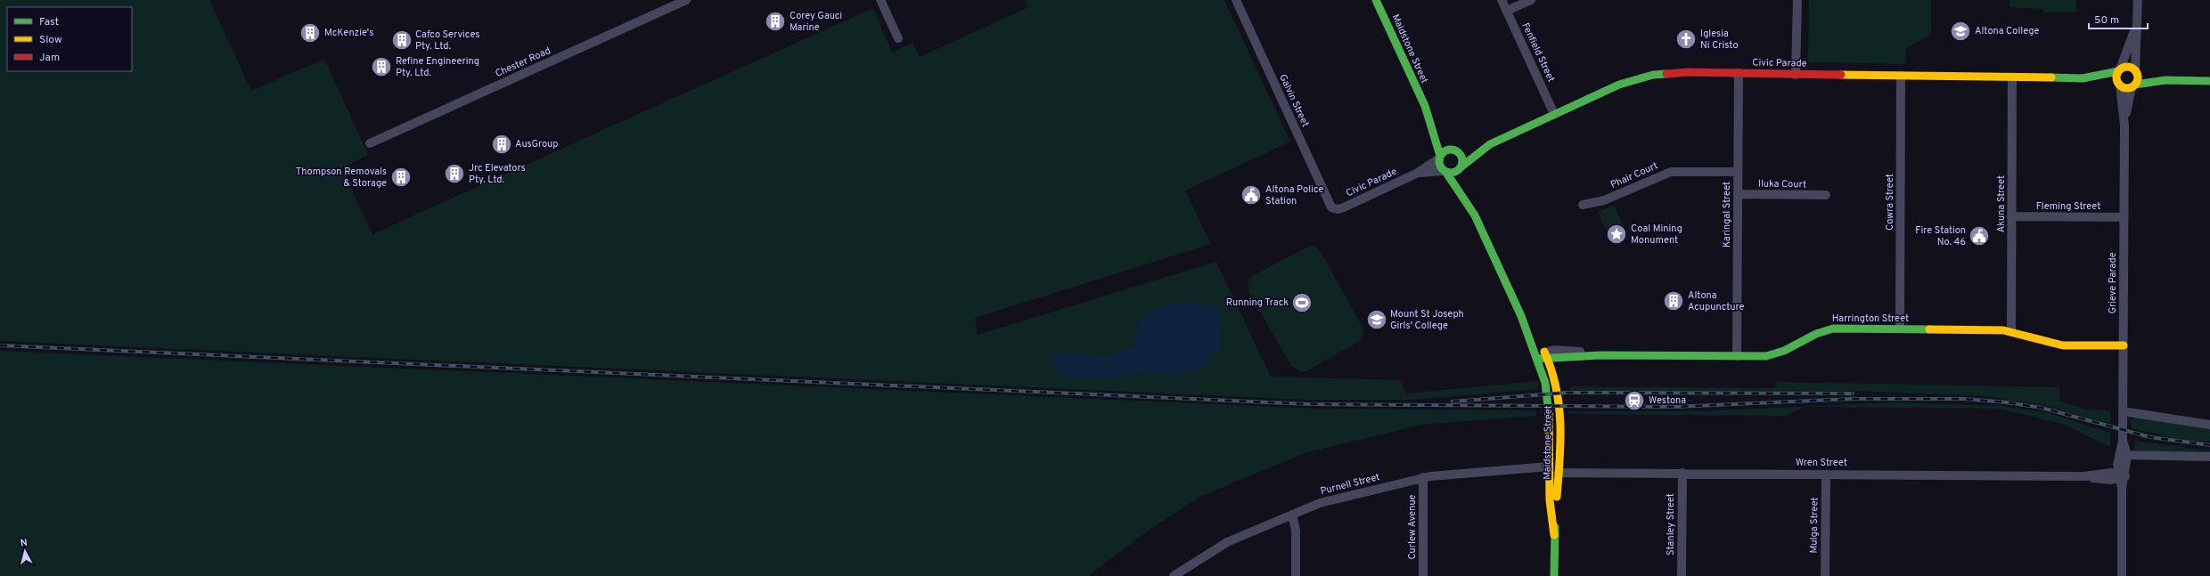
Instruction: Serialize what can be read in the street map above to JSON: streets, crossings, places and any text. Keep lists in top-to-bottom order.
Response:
{
  "streets": {
    "street": [
      "Maidstone Street",
      "Fenfield Street",
      "Chester Road",
      "Civic Parade",
      "Galvin Street",
      "Phair Court",
      "Iluka Court",
      "Cowra Street",
      "Akuna Street",
      "Fleming Street",
      "Karingal Street",
      "Grieve Parade",
      "Harrington Street",
      "Wren Street",
      "Purnell Street",
      "Stanley Street",
      "Mulga Street",
      "Curlew Avenue"
    ]
  },
  "crossings": [
    ["Maidstone Street", "Civic Parade"],
    ["Maidstone Street", "Harrington Street"],
    ["Maidstone Street", "Wren Street"],
    ["Maidstone Street", "Purnell Street"],
    ["Fenfield Street", "Civic Parade"],
    ["Civic Parade", "Galvin Street"],
    ["Civic Parade", "Cowra Street"],
    ["Civic Parade", "Akuna Street"],
    ["Civic Parade", "Karingal Street"],
    ["Civic Parade", "Grieve Parade"],
    ["Phair Court", "Karingal Street"],
    ["Iluka Court", "Karingal Street"],
    ["Cowra Street", "Harrington Street"],
    ["Akuna Street", "Fleming Street"],
    ["Akuna Street", "Harrington Street"],
    ["Fleming Street", "Grieve Parade"],
    ["Karingal Street", "Harrington Street"],
    ["Grieve Parade", "Harrington Street"],
    ["Grieve Parade", "Wren Street"],
    ["Wren Street", "Stanley Street"],
    ["Wren Street", "Mulga Street"],
    ["Purnell Street", "Curlew Avenue"]
  ],
  "places": {
    "building": [
      "Corey Gauci Marine",
      "McKenzie's",
      "Cafco Services Pty. Ltd.",
      "Refine Engineering Pty. Ltd.",
      "AusGroup",
      "Jrc Elevators Pty. Ltd.",
      "Thompson Removals & Storage",
      "Altona Acupuncture"
    ],
    "school or university": ["Altona College", "Mount St Joseph Girls' College"],
    "church": ["Iglesia Ni Cristo"],
    "public building": ["Altona Police Station", "Fire Station No. 46"],
    "place": ["Coal Mining Monument"],
    "sports": ["Running Track"],
    "station": ["Westona"]
  },
  "legend": ["Fast", "Slow", "Jam"],
  "scale_bar": "50 m",
  "north": "top"
}
